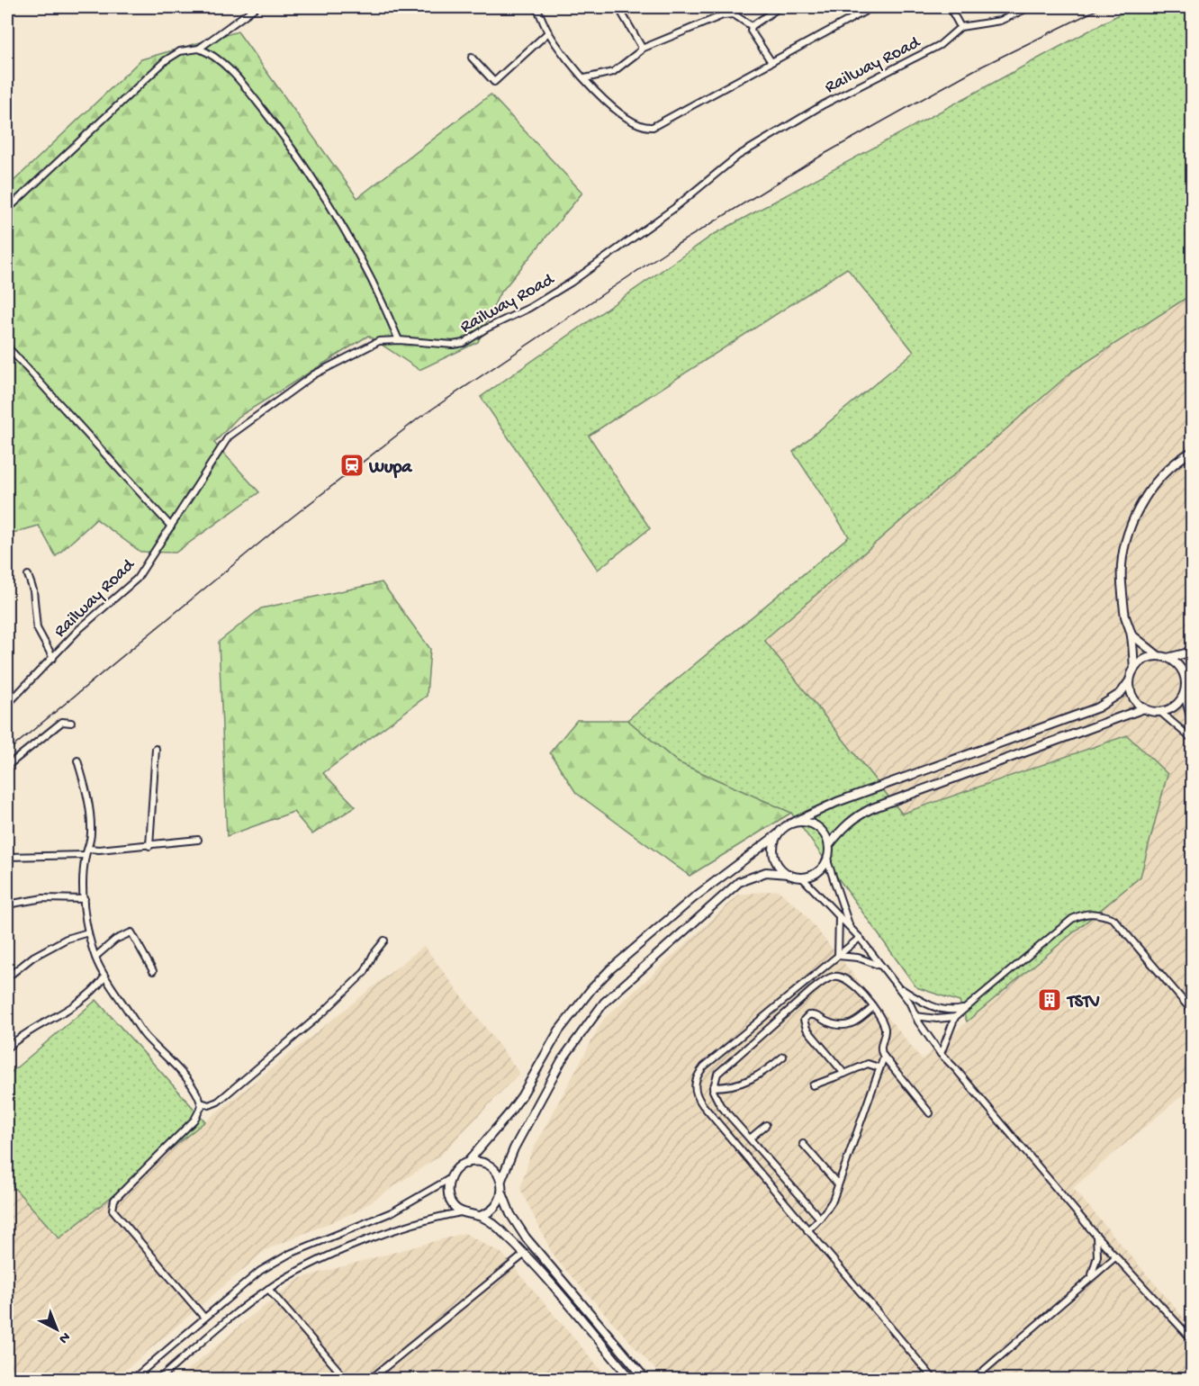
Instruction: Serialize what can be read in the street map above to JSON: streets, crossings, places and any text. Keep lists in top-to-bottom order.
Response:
{
  "streets": {
    "street": ["Railway Road"]
  },
  "places": {
    "station": ["Wupa"],
    "building": ["TSTV"]
  },
  "north": "bottom right"
}
